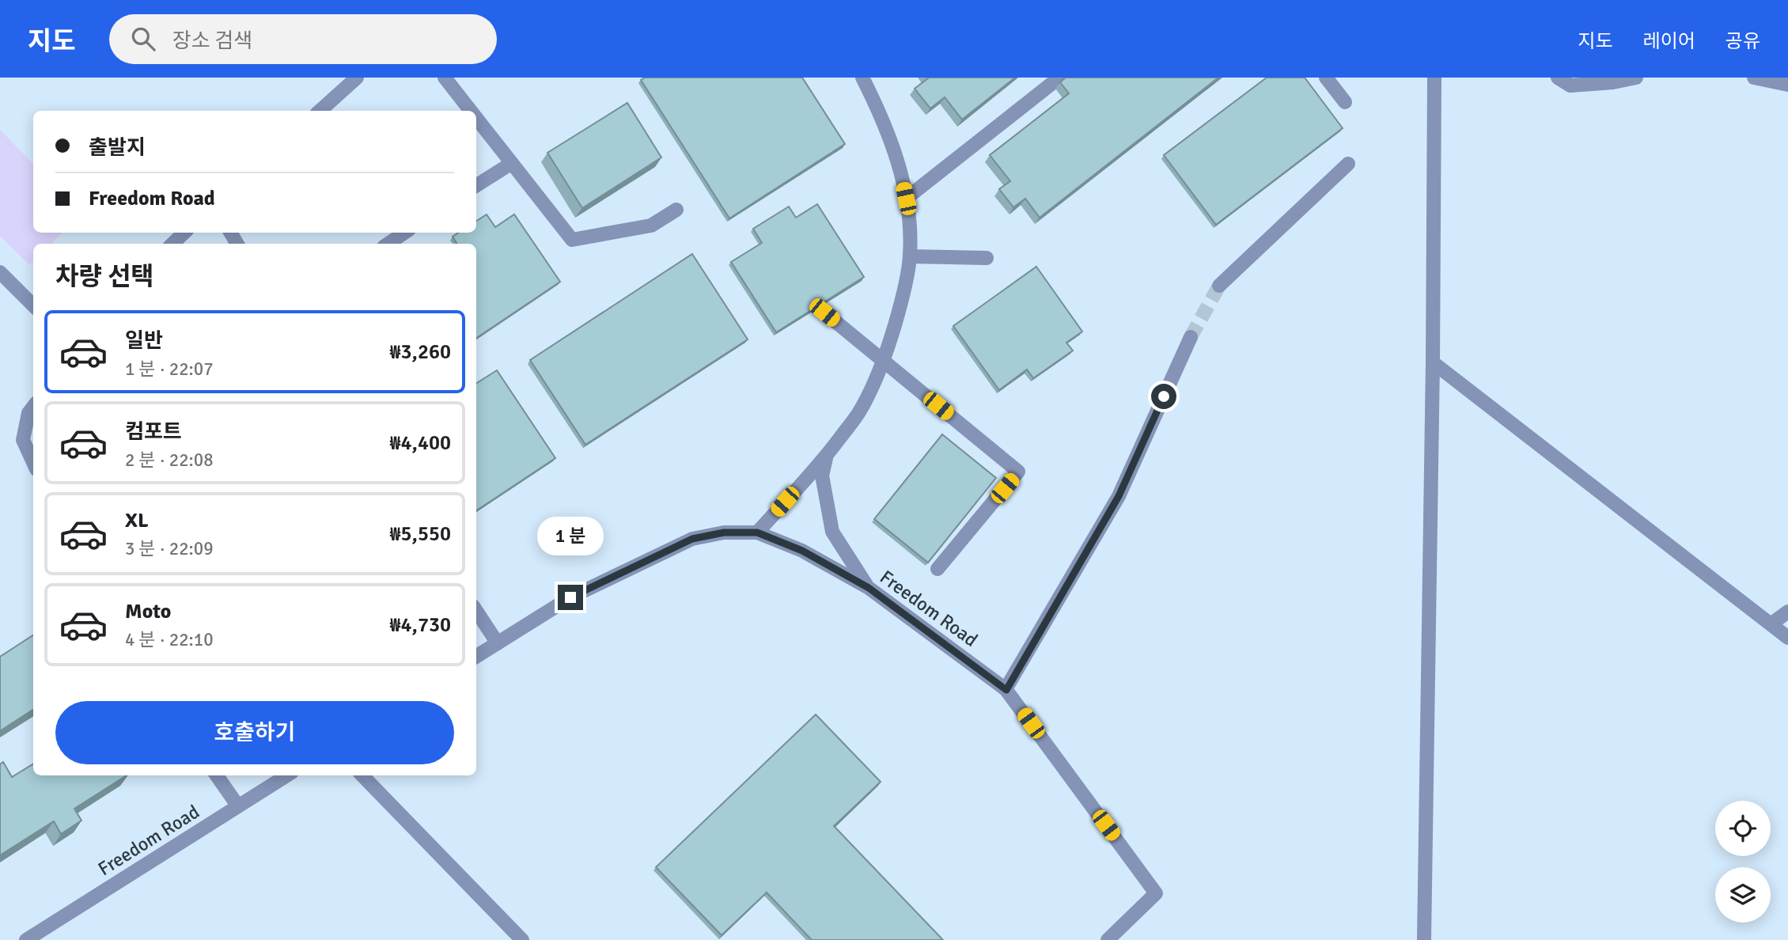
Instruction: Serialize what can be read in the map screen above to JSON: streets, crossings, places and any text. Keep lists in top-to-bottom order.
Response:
{
  "streets": {
    "street": ["Freedom Road"]
  },
  "page": {
    "header": "지도",
    "search": "장소 검색",
    "nav": ["지도", "레이어", "공유"],
    "banner": ["출발지", "Freedom Road"],
    "heading": "차량 선택",
    "list": [
      {
        "name": "일반",
        "note": "1 분 · 22:07",
        "value": "₩3,260"
      },
      {
        "name": "컴포트",
        "note": "2 분 · 22:08",
        "value": "₩4,400"
      },
      {
        "name": "XL",
        "note": "3 분 · 22:09",
        "value": "₩5,550"
      },
      {
        "name": "Moto",
        "note": "4 분 · 22:10",
        "value": "₩4,730"
      }
    ],
    "bubble": "1 분",
    "buttons": "호출하기"
  }
}
